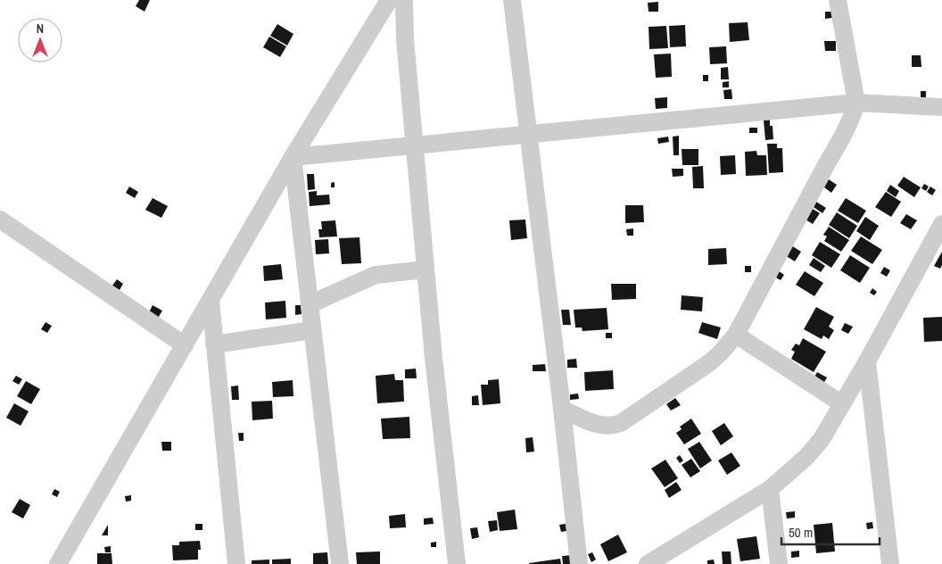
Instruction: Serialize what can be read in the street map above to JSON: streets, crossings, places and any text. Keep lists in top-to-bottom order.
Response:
{
  "scale_bar": "50 m",
  "north": "top"
}
